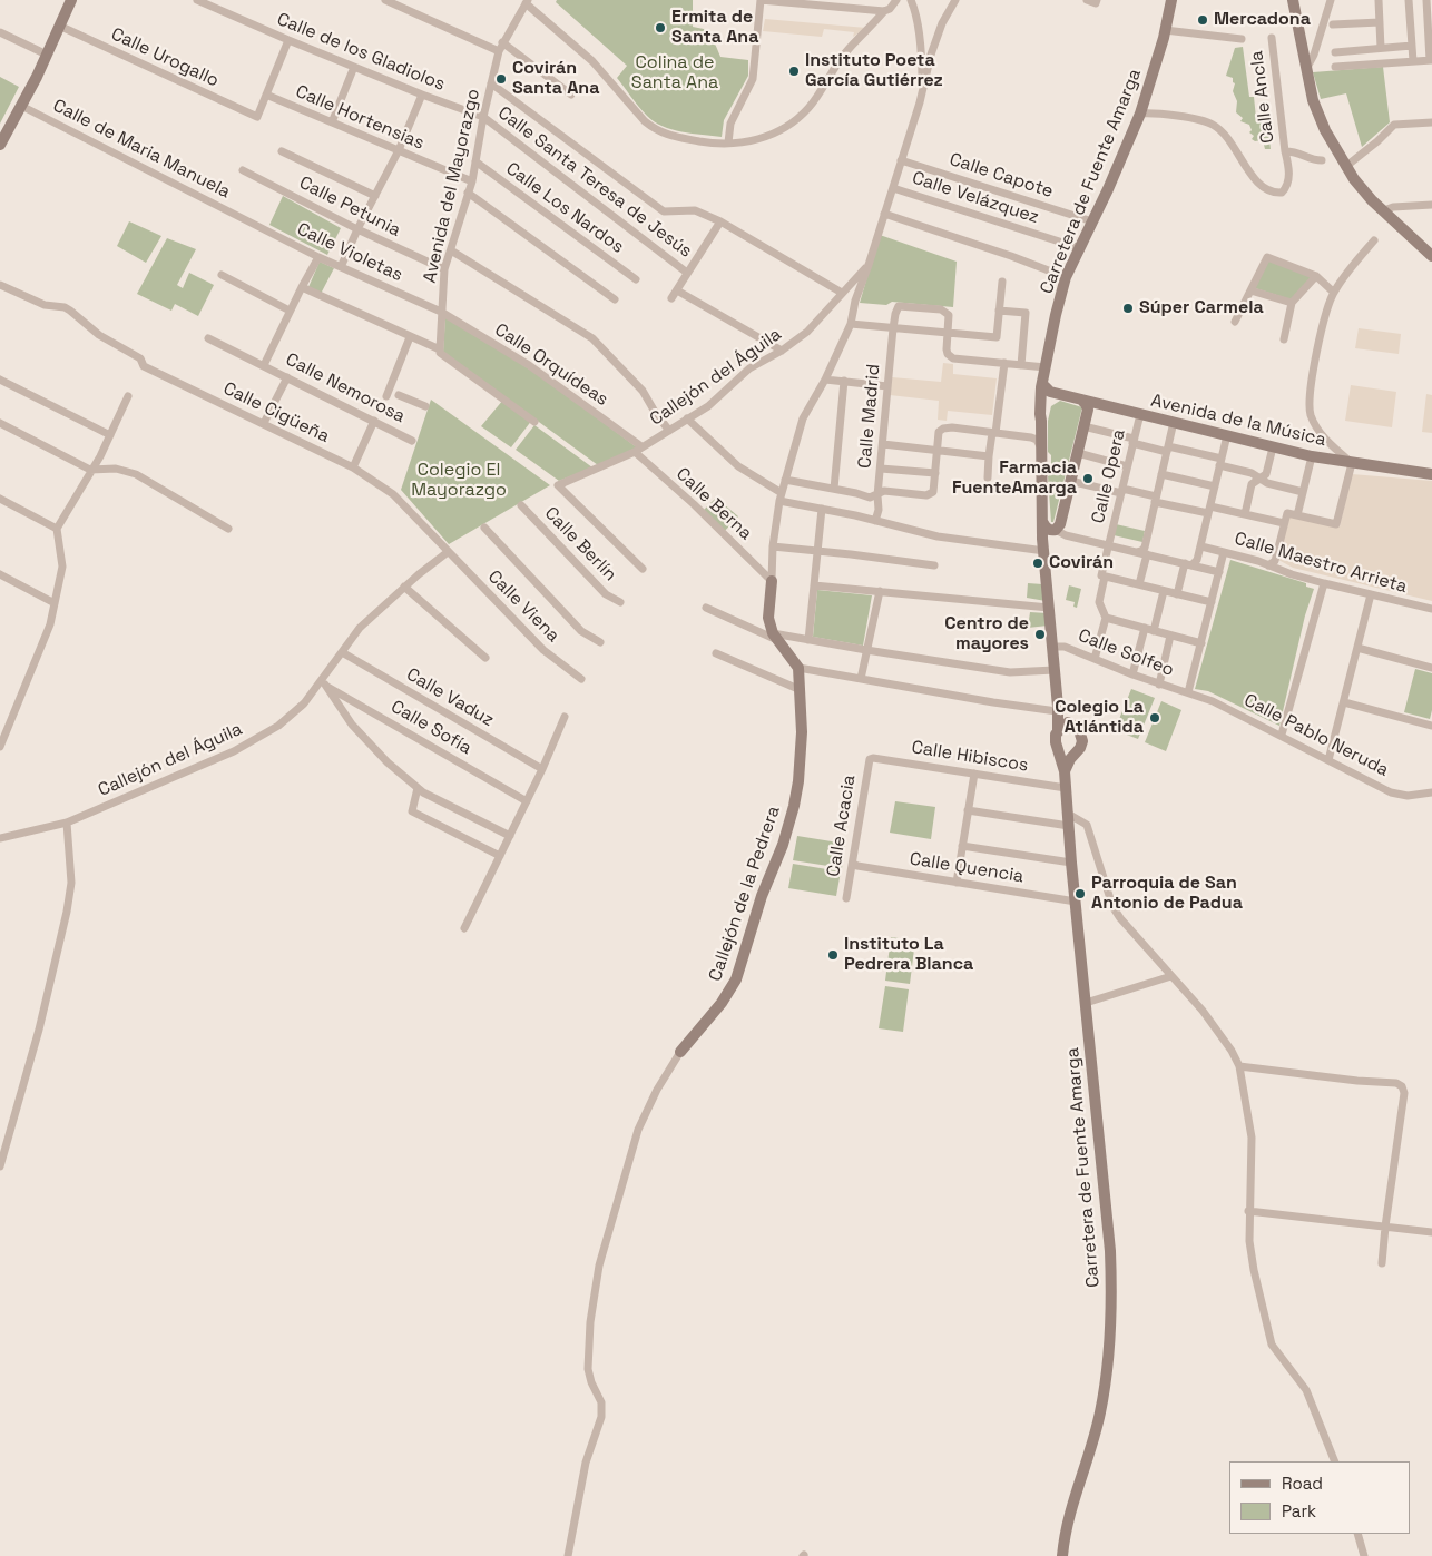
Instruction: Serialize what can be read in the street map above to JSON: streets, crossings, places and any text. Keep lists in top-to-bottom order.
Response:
{
  "streets": {
    "street": [
      "Calle de los Gladiolos",
      "Calle Urogallo",
      "Calle Ancla",
      "Calle Hortensias",
      "Calle de Maria Manuela",
      "Calle Capote",
      "Carretera de Fuente Amarga",
      "Calle Santa Teresa de Jesús",
      "Avenida del Mayorazgo",
      "Calle Velázquez",
      "Calle Petunia",
      "Calle Los Nardos",
      "Calle Violetas",
      "Calle Orquídeas",
      "Callejón del Águila",
      "Calle Nemorosa",
      "Calle Cigüeña",
      "Calle Madrid",
      "Avenida de la Música",
      "Calle Opera",
      "Calle Berna",
      "Calle Berlín",
      "Calle Maestro Arrieta",
      "Calle Viena",
      "Calle Solfeo",
      "Calle Vaduz",
      "Calle Sofía",
      "Calle Pablo Neruda",
      "Calle Hibiscos",
      "Calle Acacia",
      "Calle Quencia",
      "Callejón de la Pedrera"
    ]
  },
  "crossings": [
    ["Calle de los Gladiolos", "Calle Santa Teresa de Jesús"],
    ["Calle de los Gladiolos", "Avenida del Mayorazgo"],
    ["Calle Urogallo", "Calle Hortensias"],
    ["Calle Ancla", "Carretera de Fuente Amarga"],
    ["Calle Hortensias", "Avenida del Mayorazgo"],
    ["Calle de Maria Manuela", "Calle Violetas"],
    ["Calle Capote", "Carretera de Fuente Amarga"],
    ["Carretera de Fuente Amarga", "Calle Velázquez"],
    ["Carretera de Fuente Amarga", "Avenida de la Música"],
    ["Carretera de Fuente Amarga", "Calle Solfeo"],
    ["Carretera de Fuente Amarga", "Calle Hibiscos"],
    ["Carretera de Fuente Amarga", "Calle Quencia"],
    ["Calle Santa Teresa de Jesús", "Avenida del Mayorazgo"],
    ["Avenida del Mayorazgo", "Calle Petunia"],
    ["Avenida del Mayorazgo", "Calle Los Nardos"],
    ["Avenida del Mayorazgo", "Calle Violetas"],
    ["Avenida del Mayorazgo", "Calle Orquídeas"],
    ["Calle Violetas", "Calle Orquídeas"],
    ["Calle Orquídeas", "Callejón del Águila"],
    ["Calle Orquídeas", "Calle Berna"],
    ["Callejón del Águila", "Calle Berna"],
    ["Callejón del Águila", "Calle Viena"],
    ["Callejón del Águila", "Calle Vaduz"],
    ["Callejón del Águila", "Calle Sofía"],
    ["Calle Cigüeña", "Calle Viena"],
    ["Avenida de la Música", "Calle Opera"],
    ["Calle Solfeo", "Calle Pablo Neruda"],
    ["Calle Hibiscos", "Calle Acacia"],
    ["Calle Acacia", "Calle Quencia"]
  ],
  "parks": ["Colina de Santa Ana", "Colegio El Mayorazgo"],
  "places": [
    "Mercadona",
    "Ermita de Santa Ana",
    "Instituto Poeta García Gutiérrez",
    "Covirán Santa Ana",
    "Súper Carmela",
    "Farmacia FuenteAmarga",
    "Covirán",
    "Centro de mayores",
    "Colegio La Atlántida",
    "Parroquia de San Antonio de Padua",
    "Instituto La Pedrera Blanca"
  ],
  "legend": ["Road", "Park"]
}
